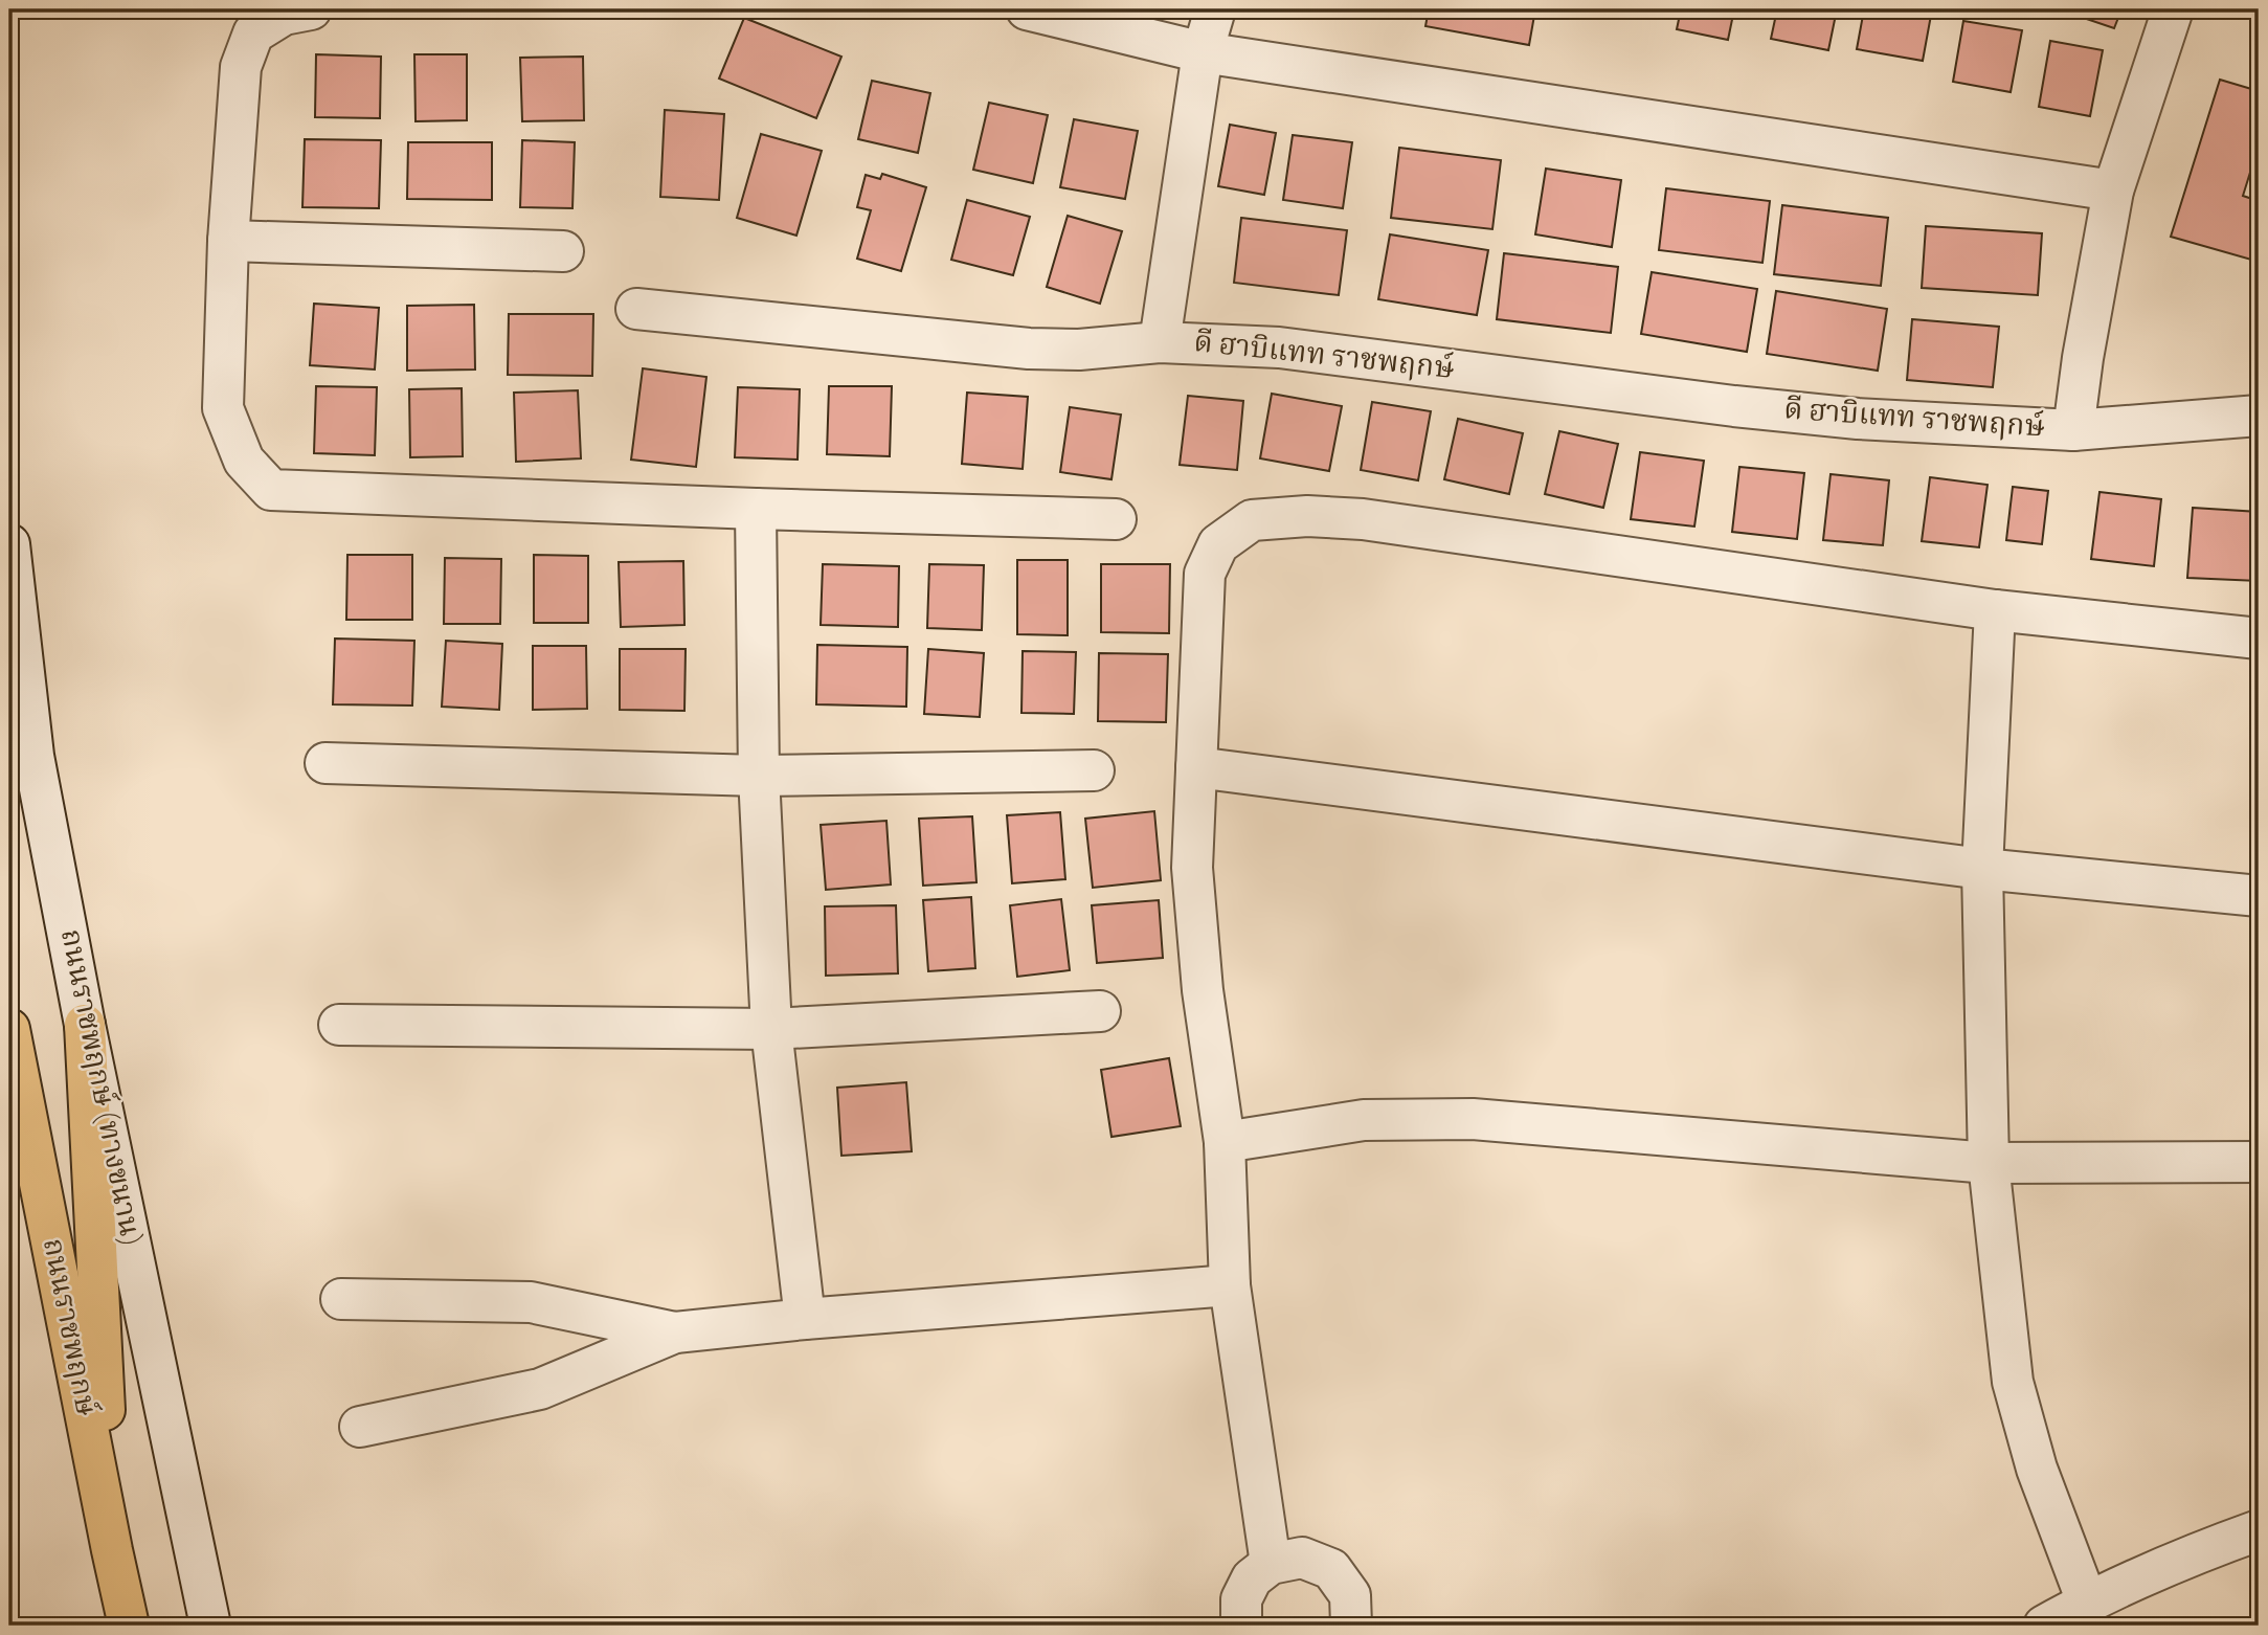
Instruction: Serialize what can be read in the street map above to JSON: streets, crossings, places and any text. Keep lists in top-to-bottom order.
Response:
{
  "streets": {
    "main road": ["ถนนราชพฤกษ์"],
    "street": ["ดี ฮาบิแทท ราชพฤกษ์", "ถนนราชพฤกษ์ (ทางขนาน)"]
  }
}
